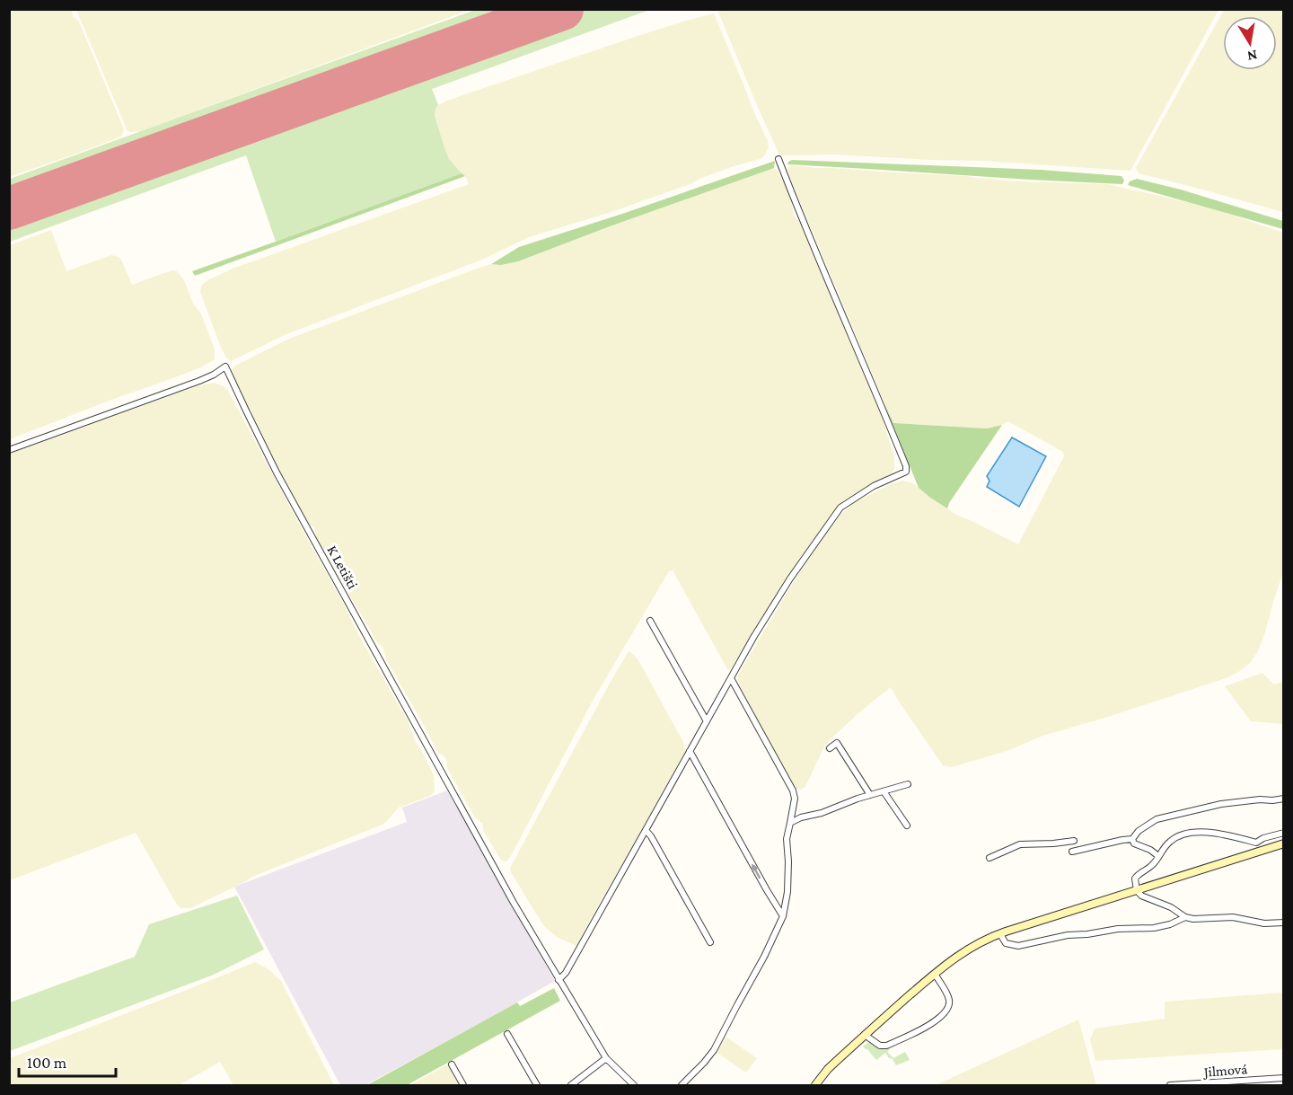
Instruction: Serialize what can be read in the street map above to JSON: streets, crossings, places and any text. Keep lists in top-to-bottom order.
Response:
{
  "streets": {
    "street": ["K Letišti", "Jilmová"]
  },
  "scale_bar": "100 m",
  "north": "bottom"
}
